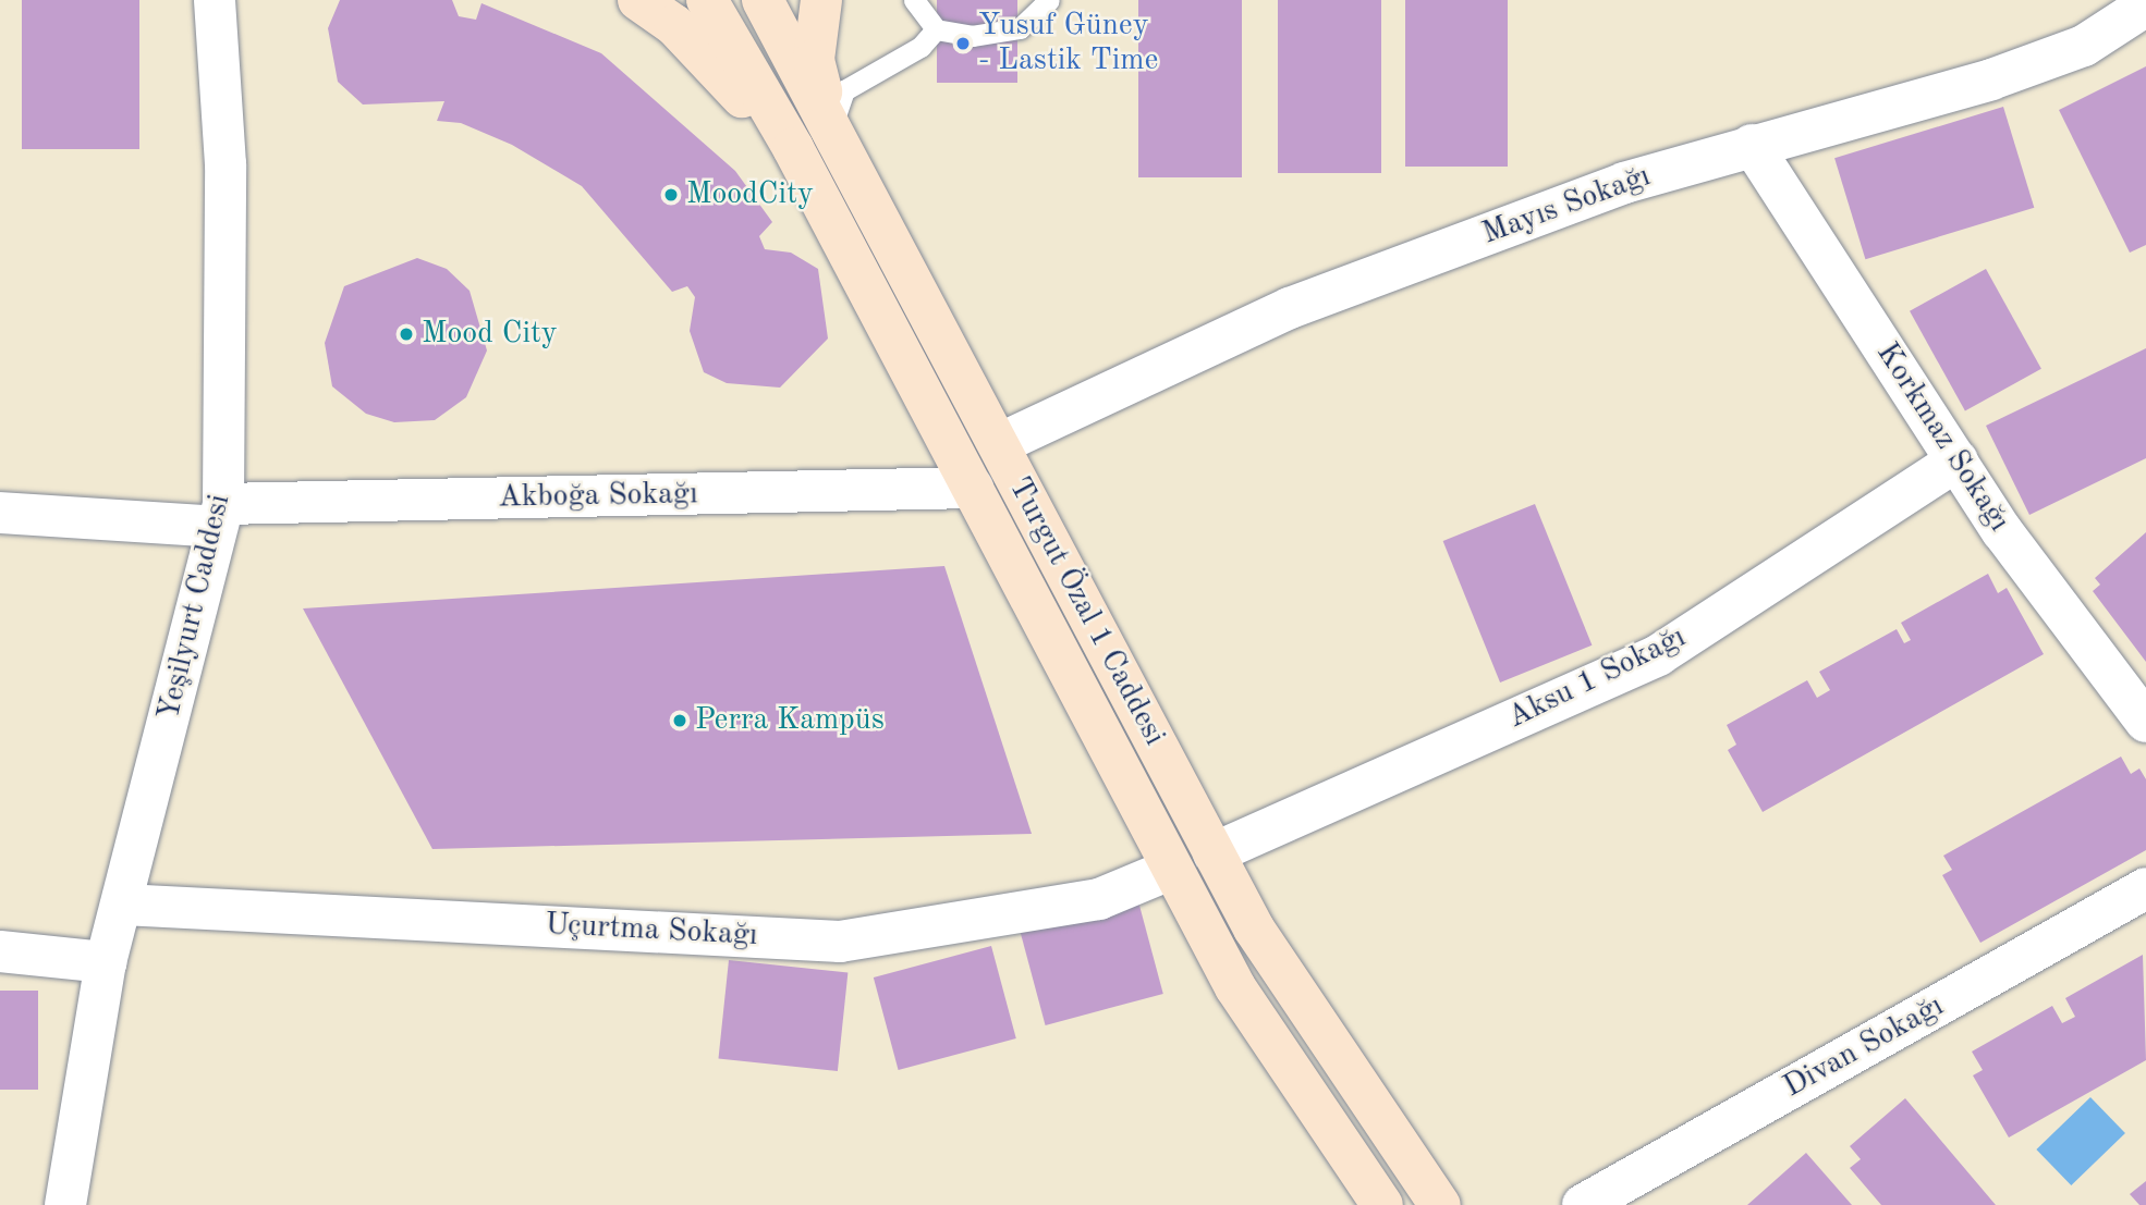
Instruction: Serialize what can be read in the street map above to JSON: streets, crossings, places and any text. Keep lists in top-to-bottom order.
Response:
{
  "streets": {
    "street": [
      "Mayıs Sokağı",
      "Korkmaz Sokağı",
      "Akboğa Sokağı",
      "Yeşilyurt Caddesi",
      "Turgut Özal 1 Caddesi",
      "Aksu 1 Sokağı",
      "Uçurtma Sokağı",
      "Divan Sokağı"
    ]
  },
  "crossings": [
    ["Mayıs Sokağı", "Korkmaz Sokağı"],
    ["Mayıs Sokağı", "Turgut Özal 1 Caddesi"],
    ["Korkmaz Sokağı", "Aksu 1 Sokağı"],
    ["Akboğa Sokağı", "Yeşilyurt Caddesi"],
    ["Akboğa Sokağı", "Turgut Özal 1 Caddesi"],
    ["Yeşilyurt Caddesi", "Uçurtma Sokağı"],
    ["Turgut Özal 1 Caddesi", "Aksu 1 Sokağı"],
    ["Turgut Özal 1 Caddesi", "Uçurtma Sokağı"]
  ],
  "places": [
    "Yusuf Güney - Lastik Time",
    "MoodCity",
    "Mood City",
    "Perra Kampüs"
  ]
}
